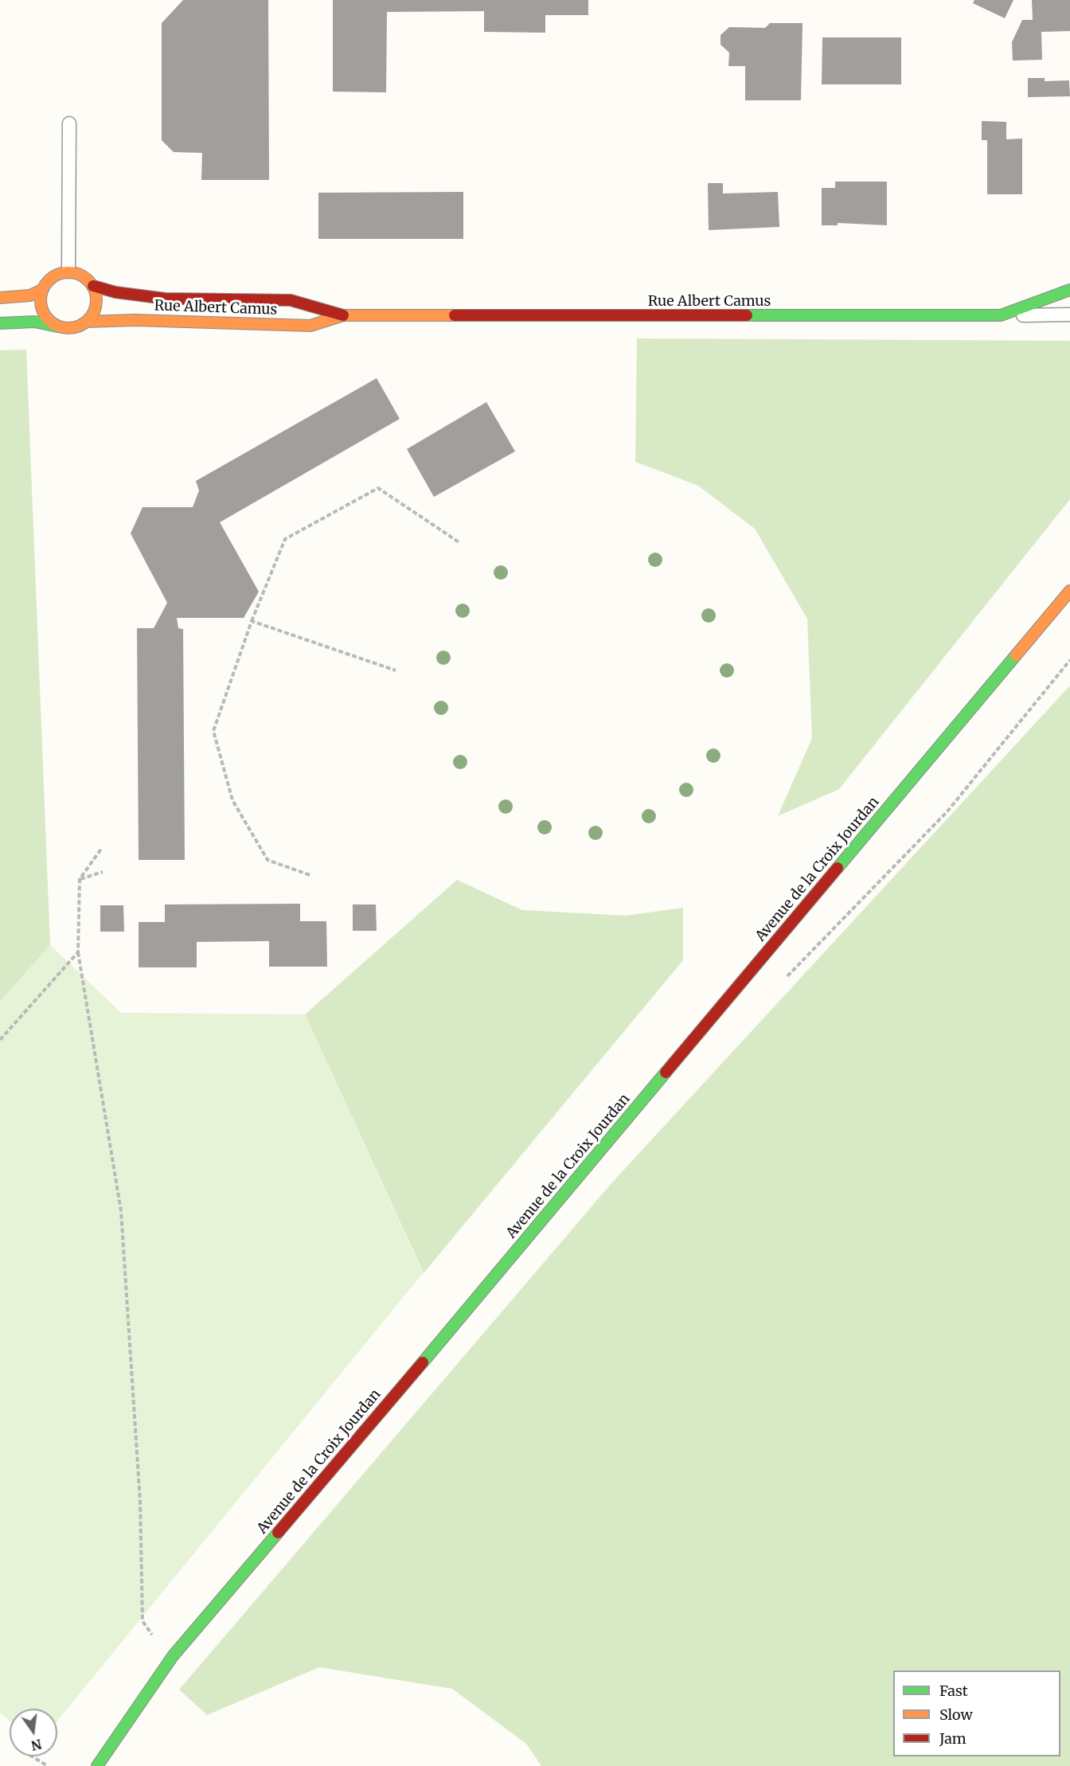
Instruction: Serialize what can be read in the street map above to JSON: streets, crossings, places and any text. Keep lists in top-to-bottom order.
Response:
{
  "streets": {
    "street": ["Rue Albert Camus", "Avenue de la Croix Jourdan"]
  },
  "legend": ["Fast", "Slow", "Jam"],
  "north": "bottom"
}
